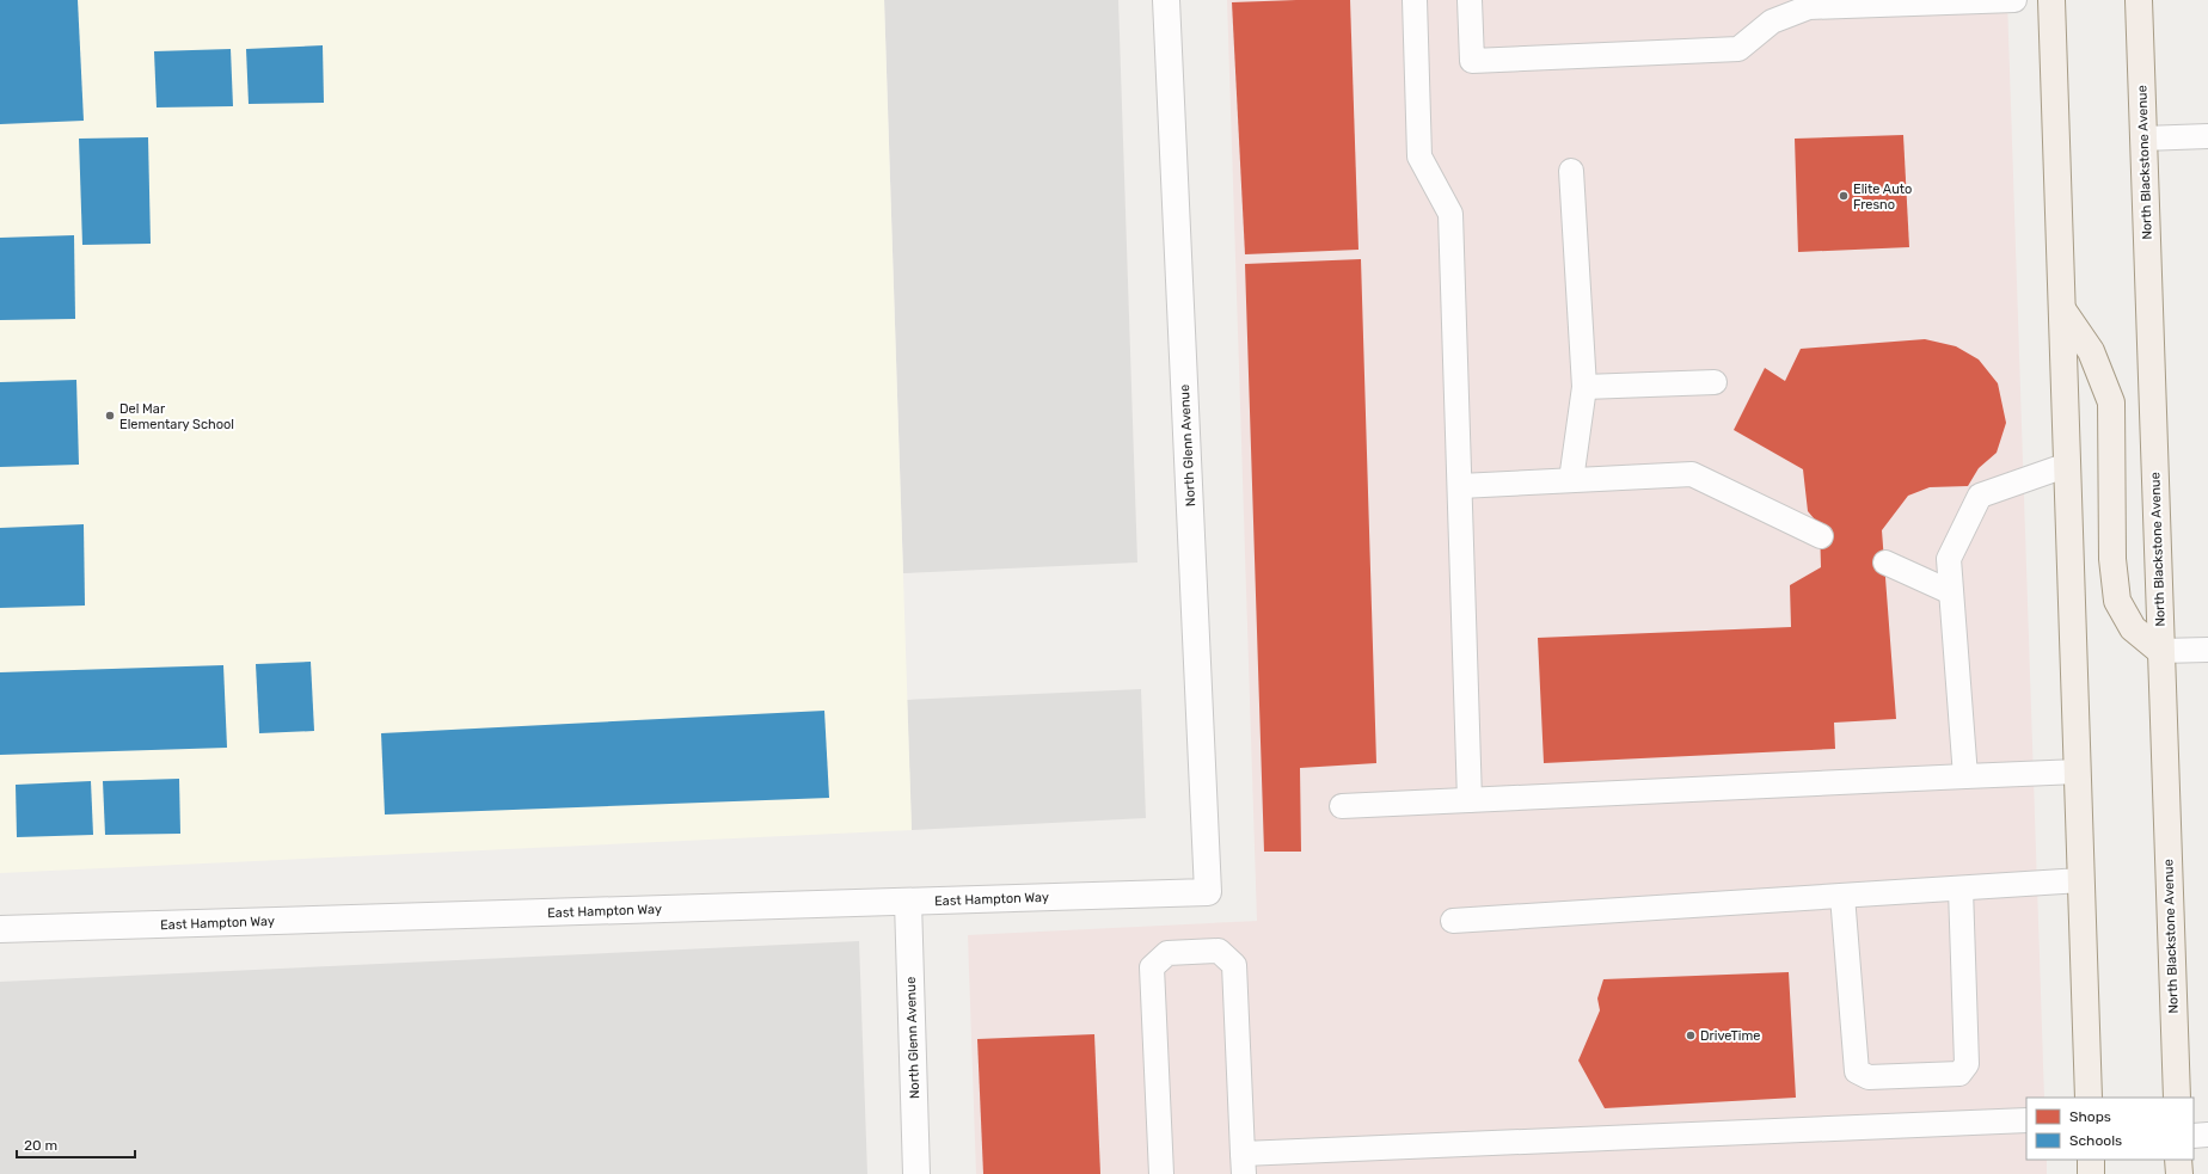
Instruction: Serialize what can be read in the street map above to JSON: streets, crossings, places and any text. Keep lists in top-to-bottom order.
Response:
{
  "streets": {
    "main road": ["North Blackstone Avenue"],
    "street": ["North Glenn Avenue", "East Hampton Way"]
  },
  "crossings": [
    ["North Glenn Avenue", "East Hampton Way"]
  ],
  "places": ["Elite Auto Fresno", "Del Mar Elementary School", "DriveTime"],
  "legend": ["Shops", "Schools"],
  "scale_bar": "20 m"
}
